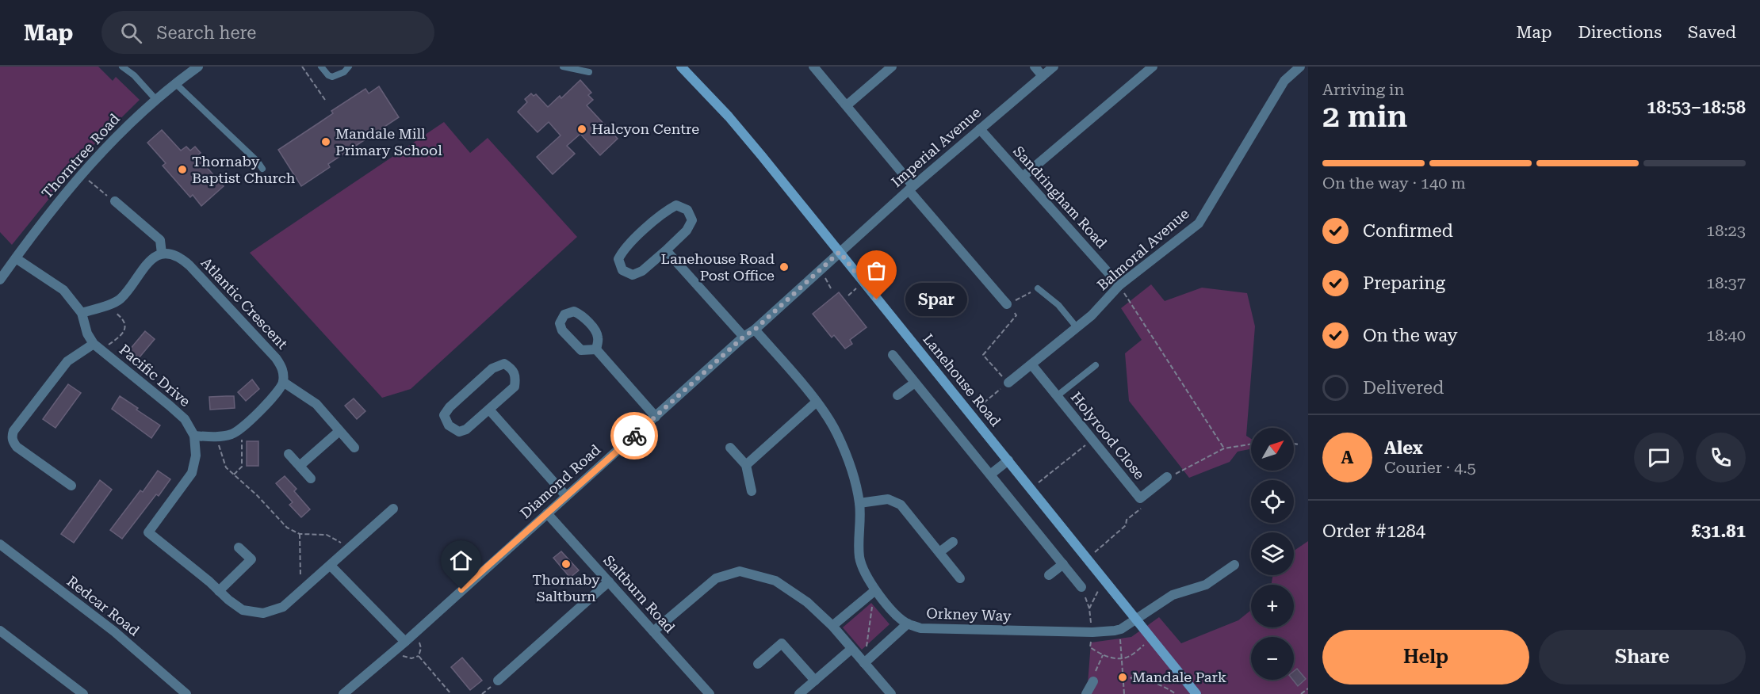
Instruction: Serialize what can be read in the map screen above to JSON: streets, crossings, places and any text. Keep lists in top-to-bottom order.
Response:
{
  "streets": {
    "street": [
      "Imperial Avenue",
      "Thorntree Road",
      "Sandringham Road",
      "Balmoral Avenue",
      "Atlantic Crescent",
      "Pacific Drive",
      "Lanehouse Road",
      "Holyrood Close",
      "Diamond Road",
      "Saltburn Road",
      "Redcar Road",
      "Orkney Way"
    ]
  },
  "crossings": [
    ["Imperial Avenue", "Sandringham Road"],
    ["Imperial Avenue", "Lanehouse Road"],
    ["Imperial Avenue", "Diamond Road"],
    ["Thorntree Road", "Pacific Drive"],
    ["Sandringham Road", "Balmoral Avenue"],
    ["Balmoral Avenue", "Holyrood Close"],
    ["Lanehouse Road", "Diamond Road"],
    ["Lanehouse Road", "Orkney Way"],
    ["Diamond Road", "Saltburn Road"],
    ["Diamond Road", "Orkney Way"]
  ],
  "places": [
    "Halcyon Centre",
    "Mandale Mill Primary School",
    "Thornaby Baptist Church",
    "Lanehouse Road Post Office",
    "Spar",
    "Thornaby Saltburn",
    "Mandale Park"
  ],
  "north": "top right",
  "page": {
    "header": "Map",
    "search": "Search here",
    "nav": ["Map", "Directions", "Saved"],
    "heading": ["2 min", "Arriving in", "18:53–18:58"],
    "panel": [
      "Alex",
      "Courier · 4.5",
      "Order #1284",
      "£31.81"
    ],
    "bar": "On the way · 140 m",
    "list": [
      ["Confirmed", "18:23"],
      ["Preparing", "18:37"],
      ["On the way", "18:40"],
      "Delivered"
    ],
    "bubble": "Spar",
    "map_buttons": ["+", "−"],
    "round": "A",
    "buttons": ["Help", "Share"]
  }
}
